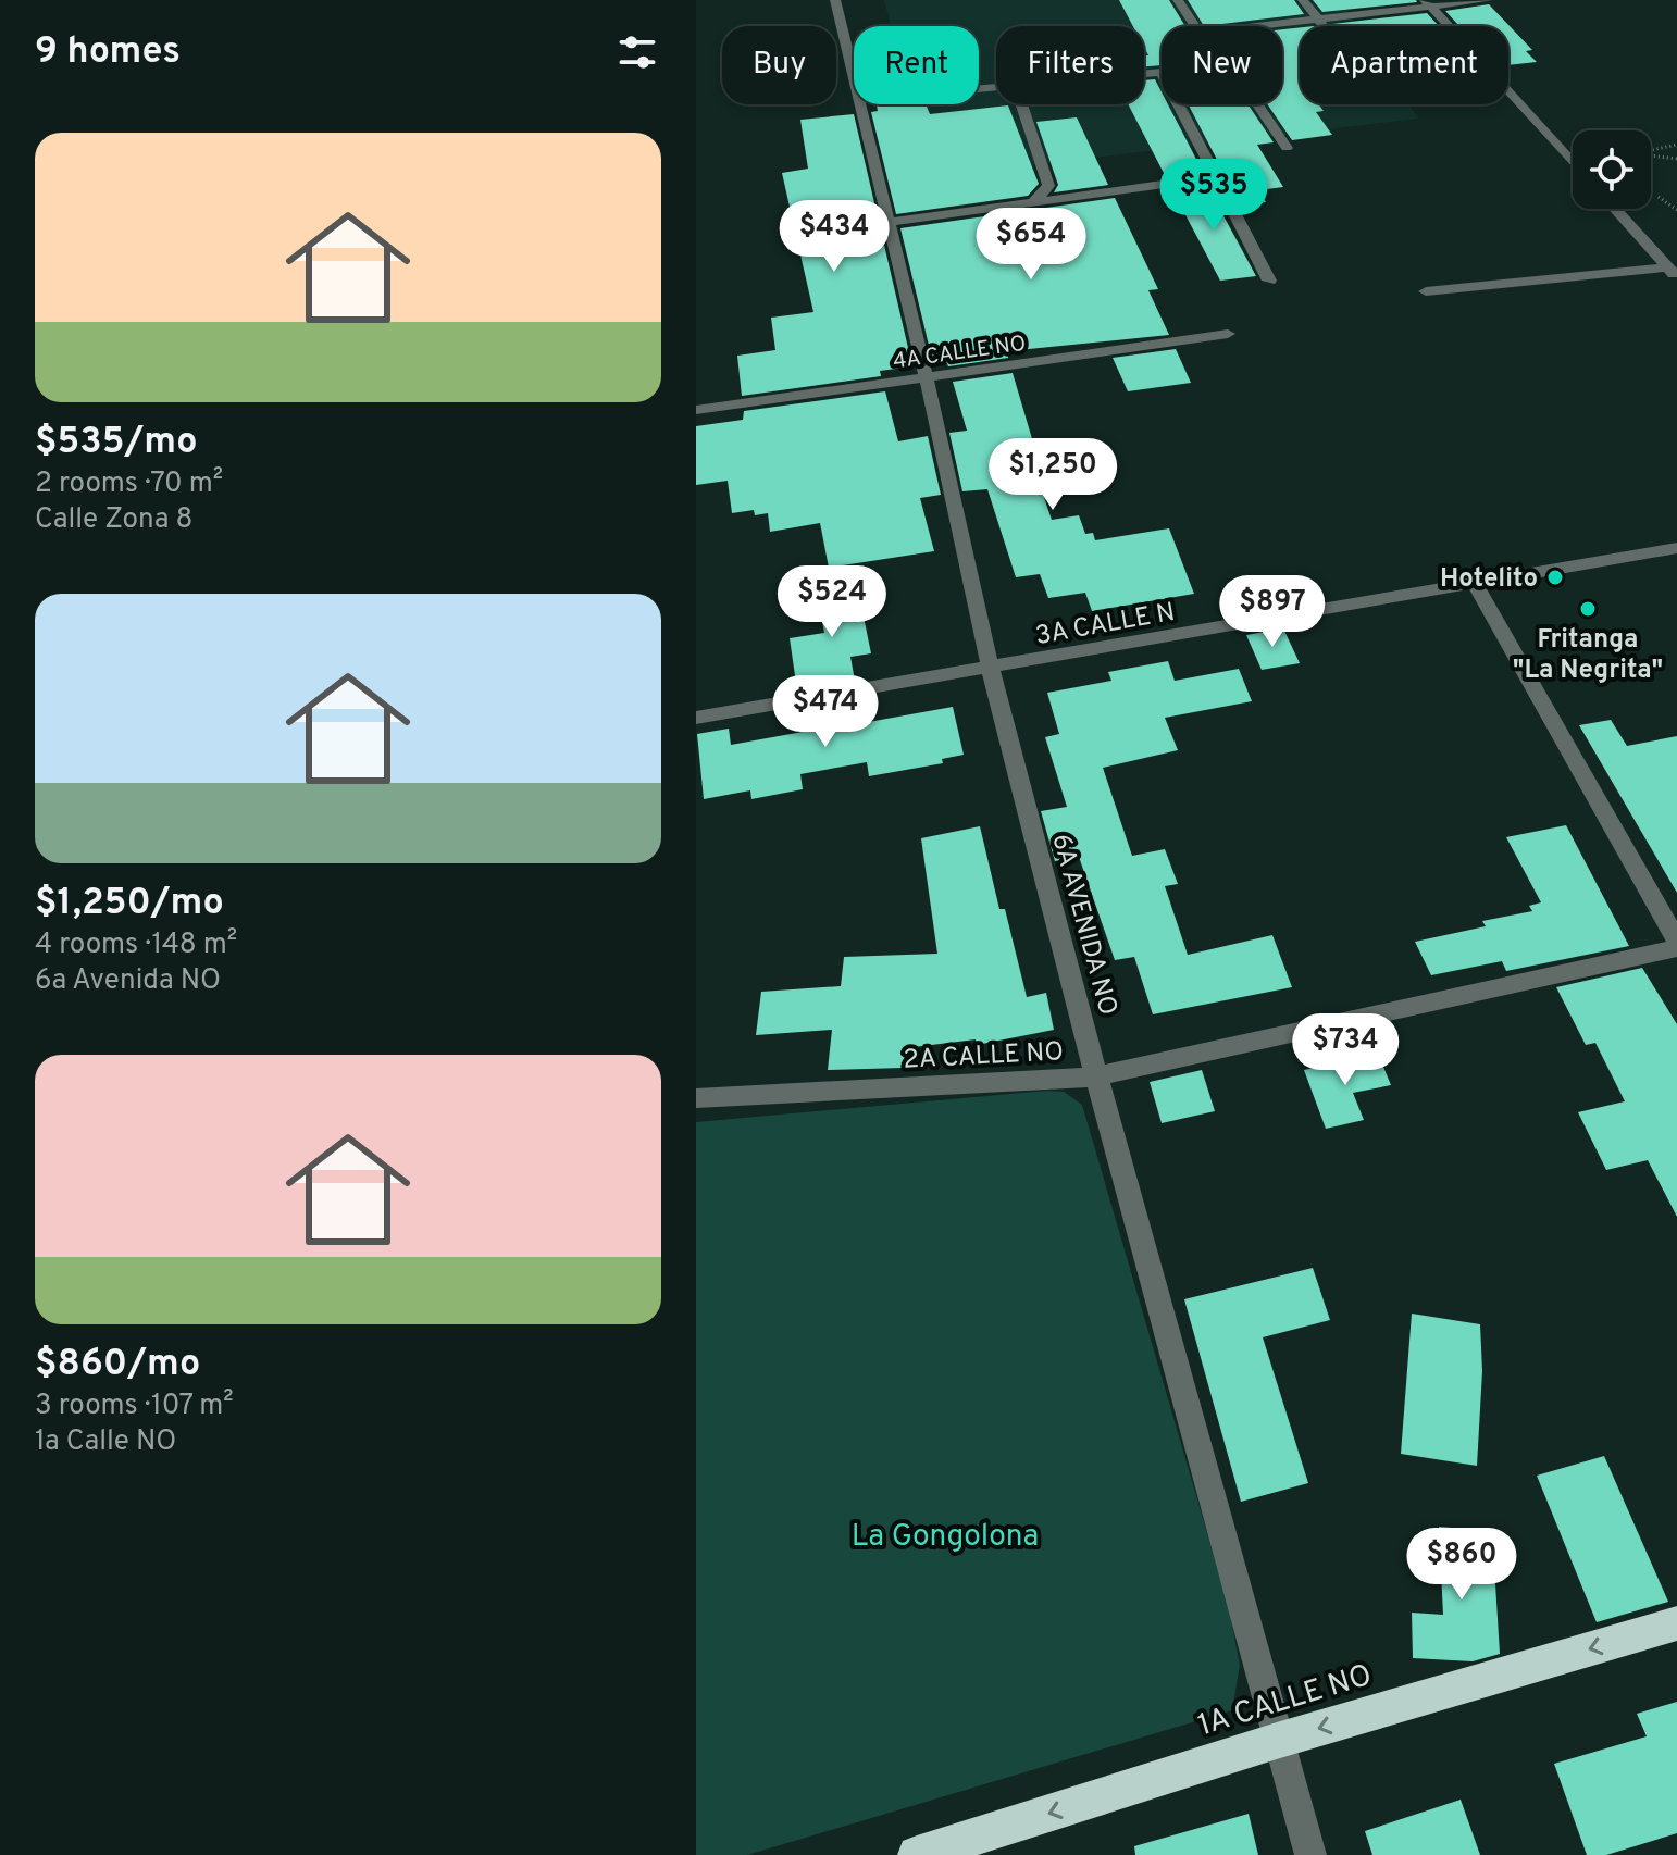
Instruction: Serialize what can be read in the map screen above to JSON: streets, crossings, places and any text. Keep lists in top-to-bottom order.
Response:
{
  "streets": {
    "highway": ["1A CALLE NO"],
    "street": [
      "4A CALLE NO",
      "3A CALLE N",
      "6A AVENIDA NO",
      "2A CALLE NO"
    ]
  },
  "crossings": [
    ["4A CALLE NO", "6A AVENIDA NO"],
    ["3A CALLE N", "6A AVENIDA NO"],
    ["6A AVENIDA NO", "2A CALLE NO"],
    ["6A AVENIDA NO", "1A CALLE NO"]
  ],
  "one_way": ["1A CALLE NO"],
  "parks": ["La Gongolona"],
  "places": ["Hotelito", "Fritanga \"La Negrita\""],
  "page": {
    "heading": "9 homes",
    "chip": [
      "Buy",
      "Rent",
      "Filters",
      "New",
      "Apartment"
    ],
    "list": [
      {
        "name": "$535/mo",
        "note": "2 rooms · 70 m² · Calle Zona 8"
      },
      {
        "name": "$1,250/mo",
        "note": "4 rooms · 148 m² · 6a Avenida NO"
      },
      {
        "name": "$860/mo",
        "note": "3 rooms · 107 m² · 1a Calle NO"
      }
    ],
    "price": [
      "$535",
      "$434",
      "$654",
      "$1,250",
      "$524",
      "$897",
      "$474",
      "$734",
      "$860"
    ]
  }
}
